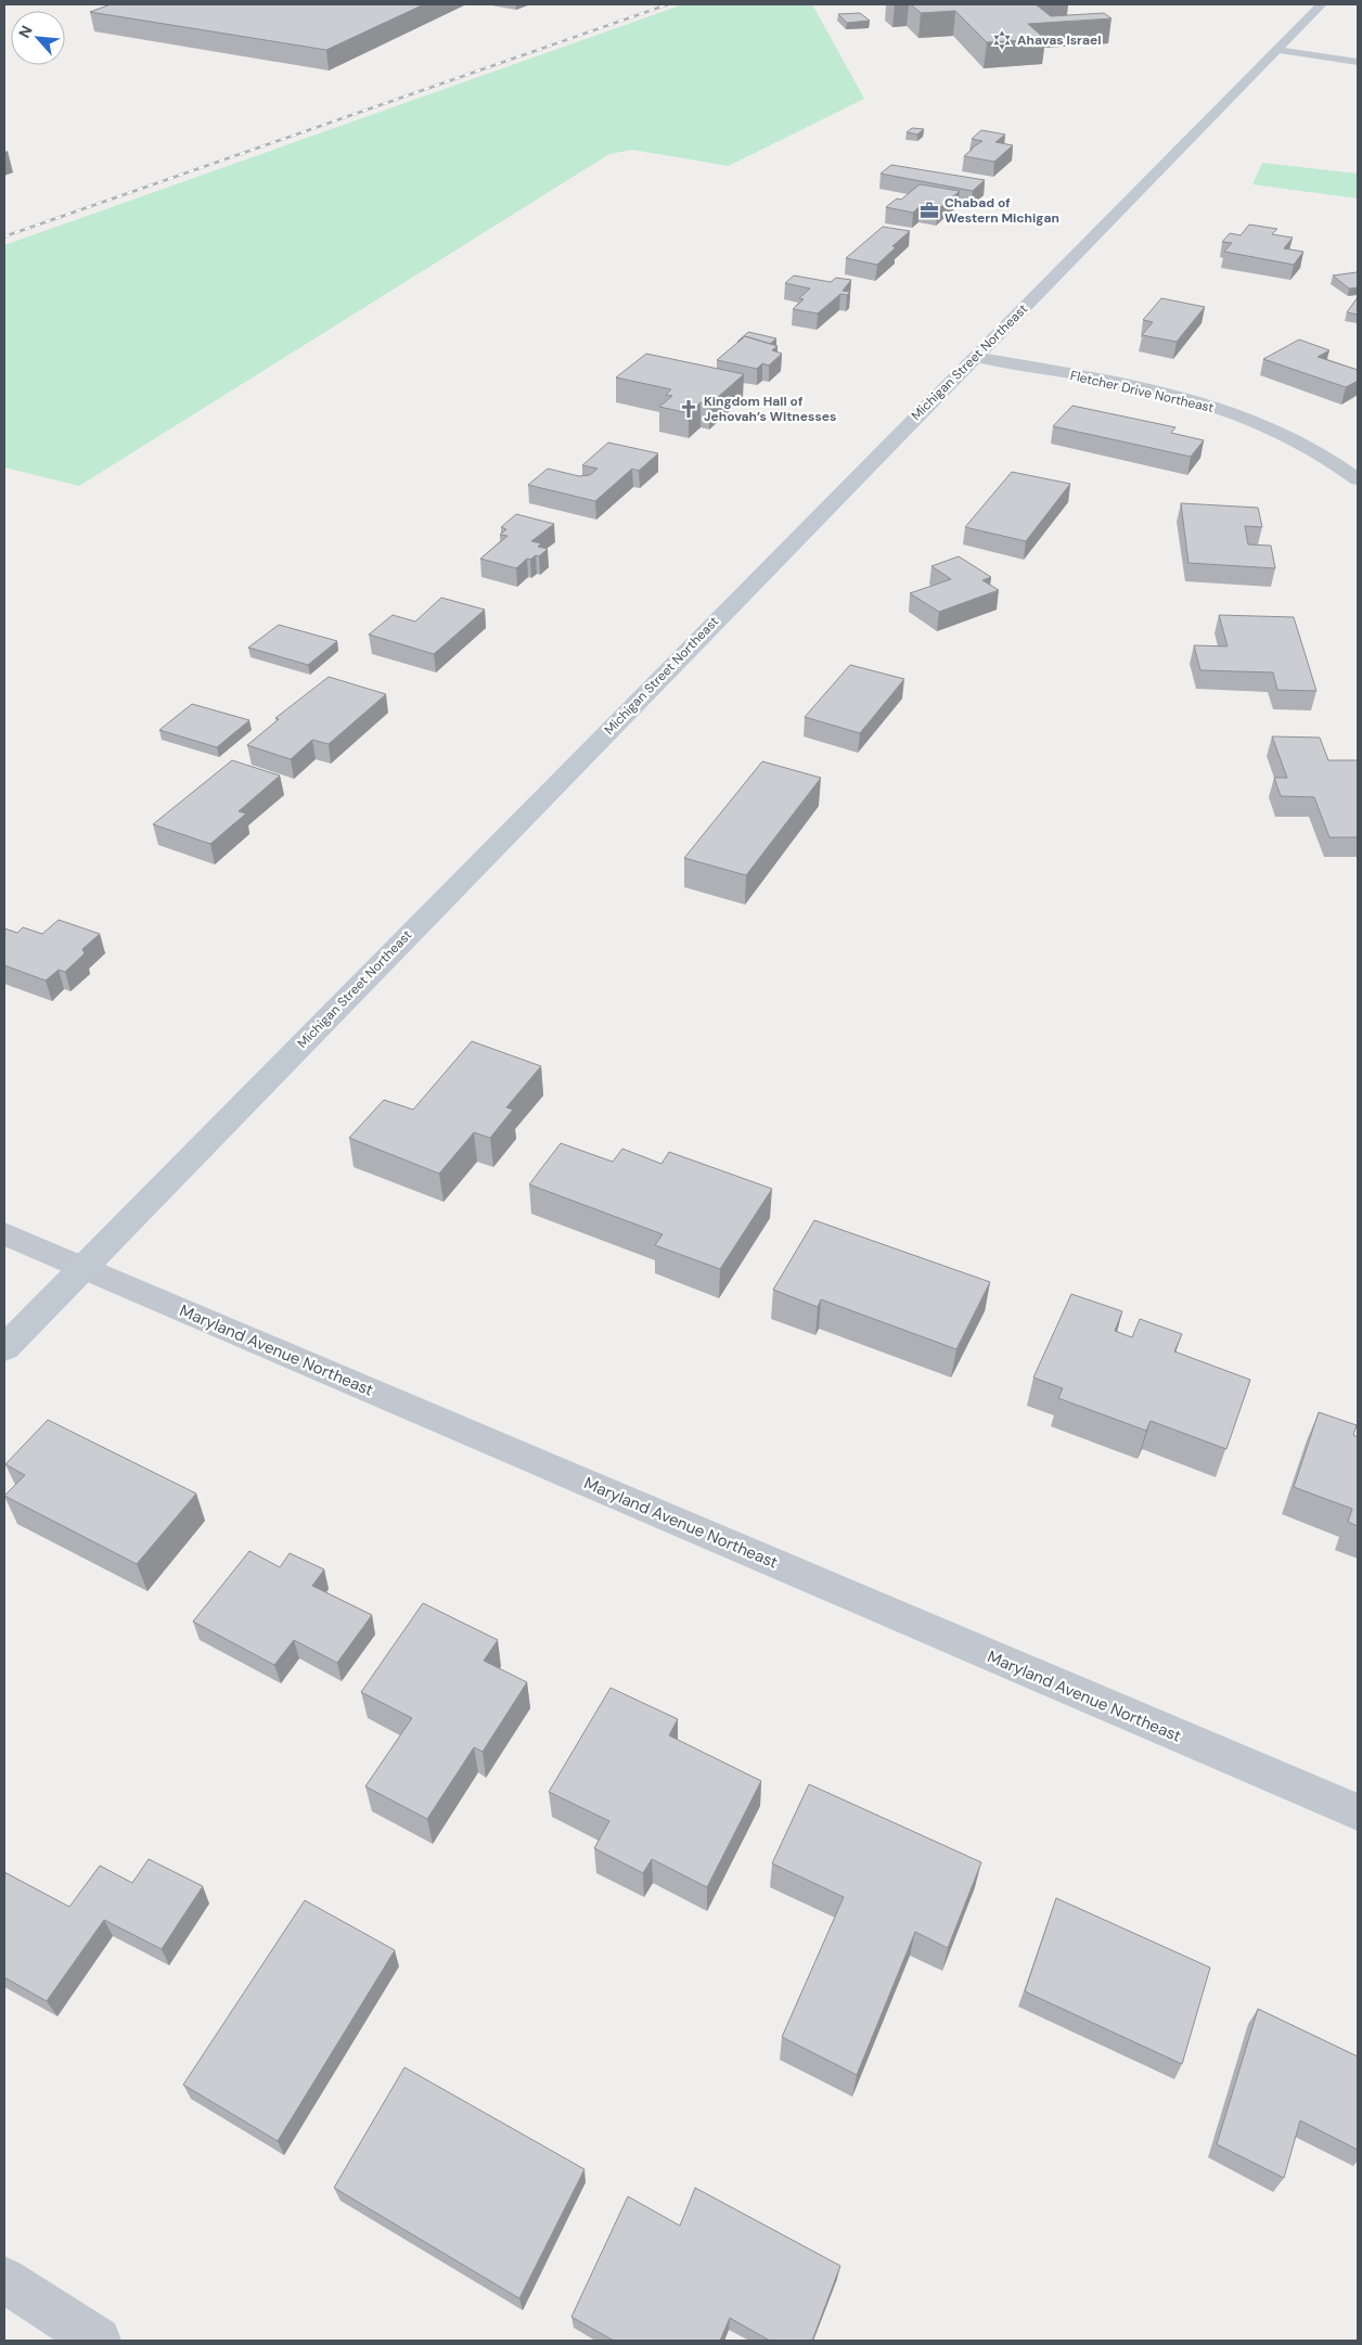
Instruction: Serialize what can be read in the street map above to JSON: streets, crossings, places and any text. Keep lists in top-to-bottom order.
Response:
{
  "streets": {
    "main road": ["Michigan Street Northeast"],
    "street": ["Fletcher Drive Northeast", "Maryland Avenue Northeast"]
  },
  "crossings": [
    ["Michigan Street Northeast", "Fletcher Drive Northeast"],
    ["Michigan Street Northeast", "Maryland Avenue Northeast"]
  ],
  "places": {
    "synagogue": ["Ahavas Israel"],
    "office": ["Chabad of Western Michigan"],
    "church": ["Kingdom Hall of Jehovah’s Witnesses"]
  },
  "north": "top left"
}
